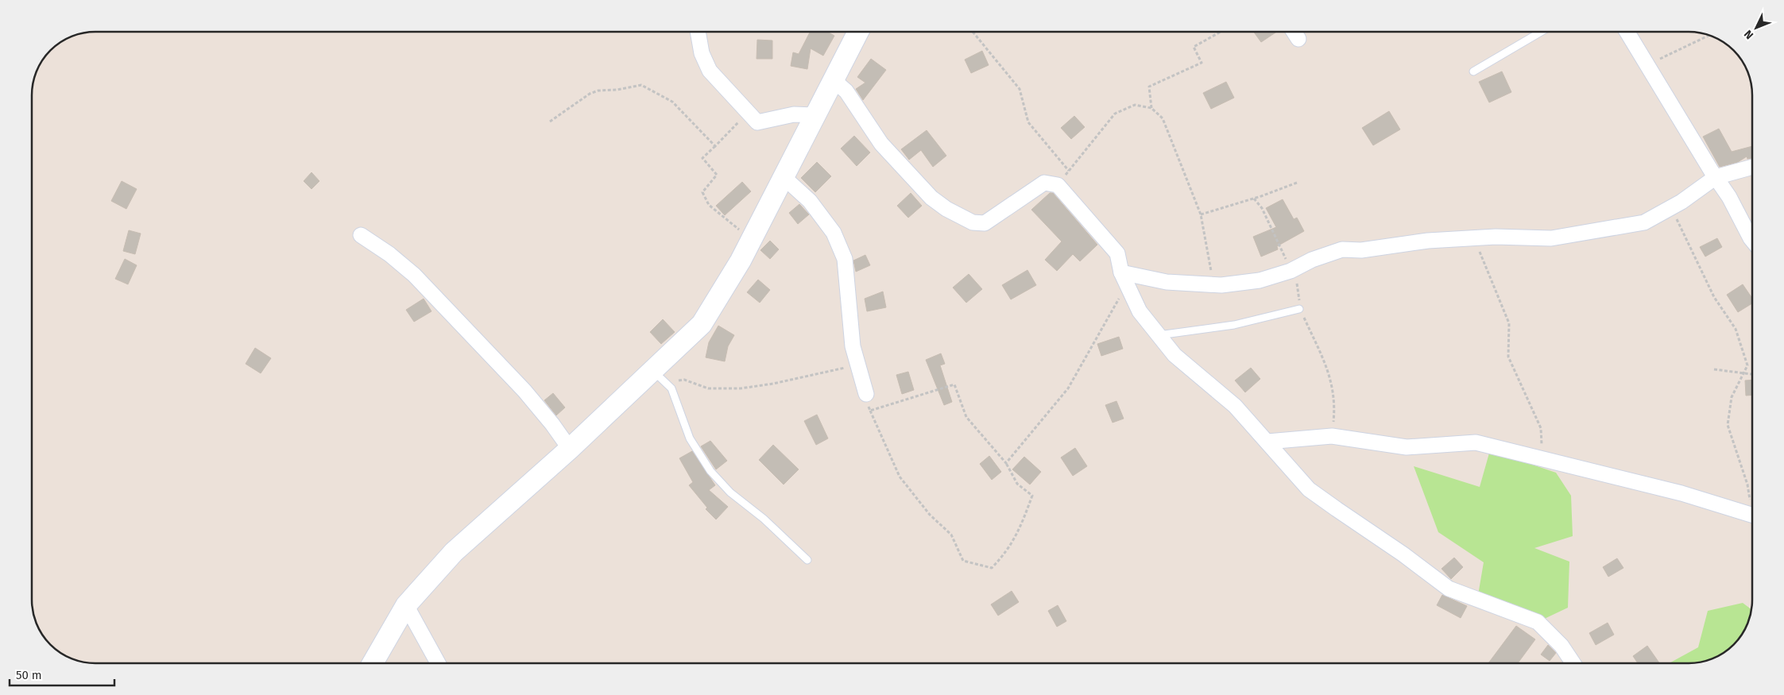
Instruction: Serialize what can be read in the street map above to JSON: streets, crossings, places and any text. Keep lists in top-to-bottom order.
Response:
{
  "scale_bar": "50 m",
  "north": "bottom left"
}
